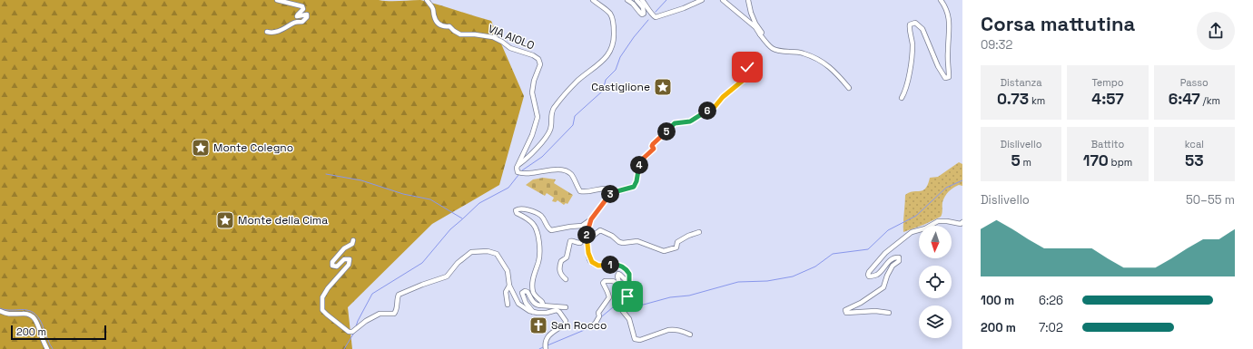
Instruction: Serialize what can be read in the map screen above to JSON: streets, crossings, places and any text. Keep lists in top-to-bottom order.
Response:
{
  "streets": {
    "street": ["VIA AIOLO"]
  },
  "places": {
    "place": ["Castiglione", "Monte Colegno", "Monte della Cima"],
    "church": ["San Rocco"]
  },
  "scale_bar": "200 m",
  "north": "bottom",
  "page": {
    "heading": ["Corsa mattutina", "09:32"],
    "stats": [
      ["Distanza", "0.73 km"],
      ["Tempo", "4:57"],
      ["Passo", "6:47 /km"],
      ["Dislivello", "5 m"],
      ["Battito", "170 bpm"],
      ["kcal", "53"]
    ],
    "pins": [
      "6",
      "5",
      "4",
      "3",
      "2",
      "1"
    ],
    "chart": ["Dislivello", "50–55 m"],
    "list": [
      {
        "name": "100 m",
        "note": "6:26"
      },
      {
        "name": "200 m",
        "note": "7:02"
      }
    ],
    "scale": "200 m"
  }
}
